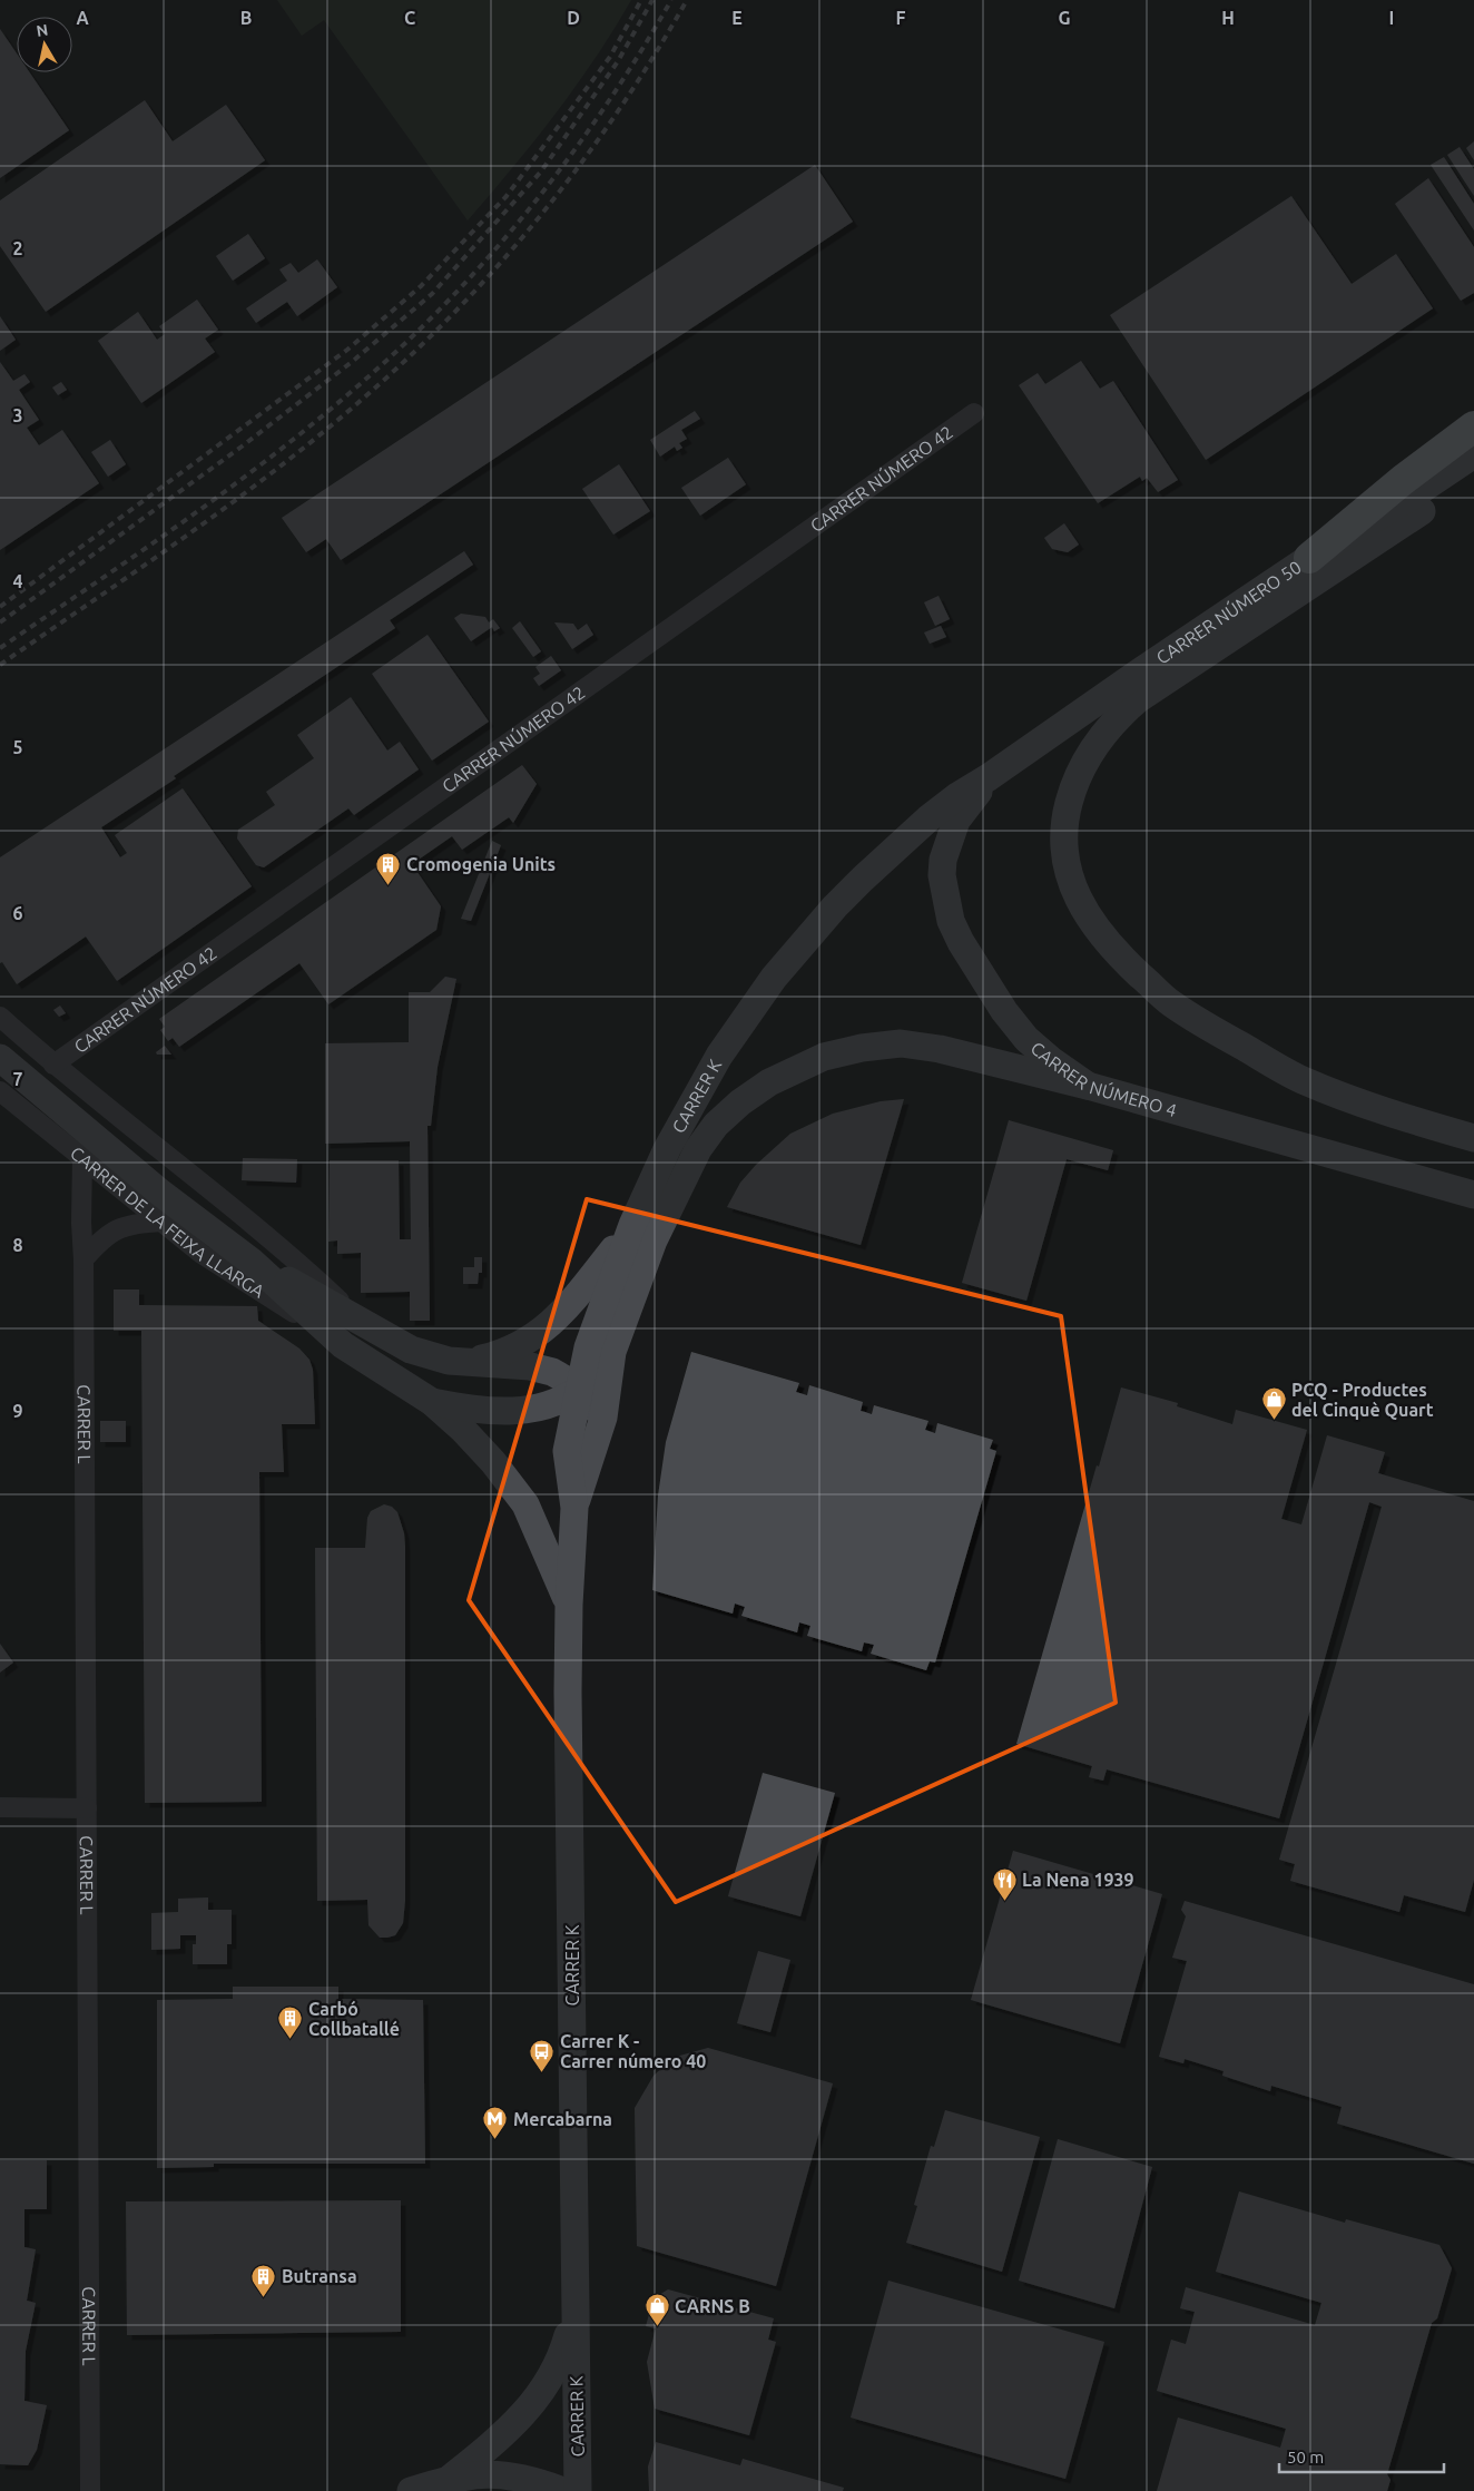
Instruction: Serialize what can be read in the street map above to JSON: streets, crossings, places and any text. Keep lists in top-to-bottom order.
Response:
{
  "streets": {
    "main road": [
      "CARRER NÚMERO 50",
      "CARRER NÚMERO 4",
      "CARRER K",
      "CARRER DE LA FEIXA LLARGA"
    ],
    "street": ["CARRER NÚMERO 42", "CARRER L"]
  },
  "crossings": [
    ["CARRER NÚMERO 42", "CARRER DE LA FEIXA LLARGA"],
    ["CARRER NÚMERO 50", "CARRER NÚMERO 4"],
    ["CARRER NÚMERO 50", "CARRER K"],
    ["CARRER NÚMERO 4", "CARRER K"],
    ["CARRER K", "CARRER DE LA FEIXA LLARGA"],
    ["CARRER DE LA FEIXA LLARGA", "CARRER L"]
  ],
  "places": {
    "building": ["Cromogenia Units", "Carbó Collbatallé", "Butransa"],
    "shop": ["PCQ - Productes del Cinquè Quart", "CARNS B"],
    "restaurant": ["La Nena 1939"],
    "bus stop": ["Carrer K - Carrer número 40"],
    "metro station": ["Mercabarna"]
  },
  "scale_bar": "50 m",
  "north": "top",
  "grid": {
    "columns": [
      "A",
      "B",
      "C",
      "D",
      "E",
      "F",
      "G",
      "H",
      "I"
    ],
    "rows": [
      "2",
      "3",
      "4",
      "5",
      "6",
      "7",
      "8",
      "9"
    ]
  }
}
